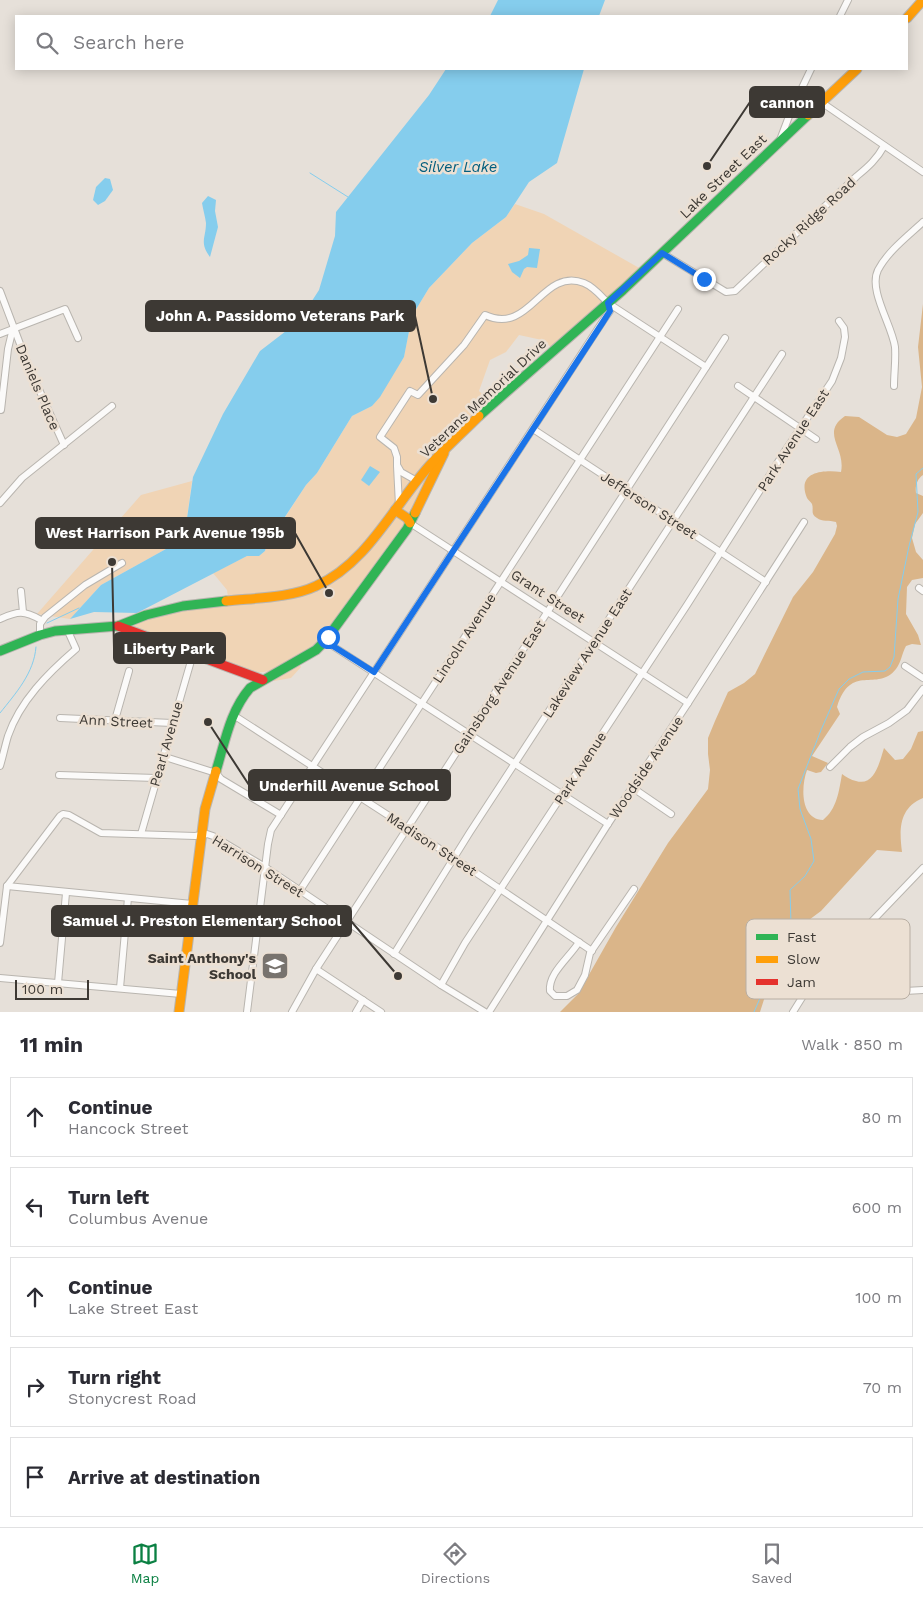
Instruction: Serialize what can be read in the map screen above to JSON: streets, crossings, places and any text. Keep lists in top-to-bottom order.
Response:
{
  "streets": {
    "main road": ["Lake Street East", "Veterans Memorial Drive", "Grant Street"],
    "street": [
      "Rocky Ridge Road",
      "Daniels Place",
      "Park Avenue East",
      "Jefferson Street",
      "Lincoln Avenue",
      "Lakeview Avenue East",
      "Gainsborg Avenue East",
      "Ann Street",
      "Pearl Avenue",
      "Woodside Avenue",
      "Park Avenue",
      "Madison Street",
      "Harrison Street"
    ]
  },
  "crossings": [
    ["Lake Street East", "Rocky Ridge Road"],
    ["Lake Street East", "Veterans Memorial Drive"],
    ["Veterans Memorial Drive", "Grant Street"],
    ["Park Avenue East", "Jefferson Street"],
    ["Park Avenue East", "Park Avenue"],
    ["Jefferson Street", "Lincoln Avenue"],
    ["Jefferson Street", "Lakeview Avenue East"],
    ["Jefferson Street", "Gainsborg Avenue East"],
    ["Jefferson Street", "Woodside Avenue"],
    ["Jefferson Street", "Park Avenue"],
    ["Grant Street", "Lincoln Avenue"],
    ["Grant Street", "Lakeview Avenue East"],
    ["Grant Street", "Gainsborg Avenue East"],
    ["Grant Street", "Woodside Avenue"],
    ["Grant Street", "Park Avenue"],
    ["Lincoln Avenue", "Madison Street"],
    ["Lincoln Avenue", "Harrison Street"],
    ["Lakeview Avenue East", "Madison Street"],
    ["Lakeview Avenue East", "Harrison Street"],
    ["Gainsborg Avenue East", "Madison Street"],
    ["Gainsborg Avenue East", "Harrison Street"],
    ["Ann Street", "Pearl Avenue"],
    ["Pearl Avenue", "Harrison Street"],
    ["Woodside Avenue", "Madison Street"],
    ["Woodside Avenue", "Harrison Street"],
    ["Park Avenue", "Madison Street"],
    ["Park Avenue", "Harrison Street"]
  ],
  "water": ["Silver Lake"],
  "places": {
    "other": [
      "cannon",
      "John A. Passidomo Veterans Park",
      "Liberty Park",
      "West Harrison Park Avenue 195b",
      "Underhill Avenue School",
      "Samuel J. Preston Elementary School"
    ],
    "school or university": ["Saint Anthony's School"]
  },
  "legend": ["Fast", "Slow", "Jam"],
  "scale_bar": "100 m",
  "page": {
    "search": "Search here",
    "scale": "100 m",
    "heading": ["11 min", "Walk · 850 m"],
    "list": [
      ["Continue", "Hancock Street", "80 m"],
      ["Turn left", "Columbus Avenue", "600 m"],
      ["Continue", "Lake Street East", "100 m"],
      ["Turn right", "Stonycrest Road", "70 m"],
      "Arrive at destination"
    ],
    "nav": ["Map", "Directions", "Saved"]
  }
}
